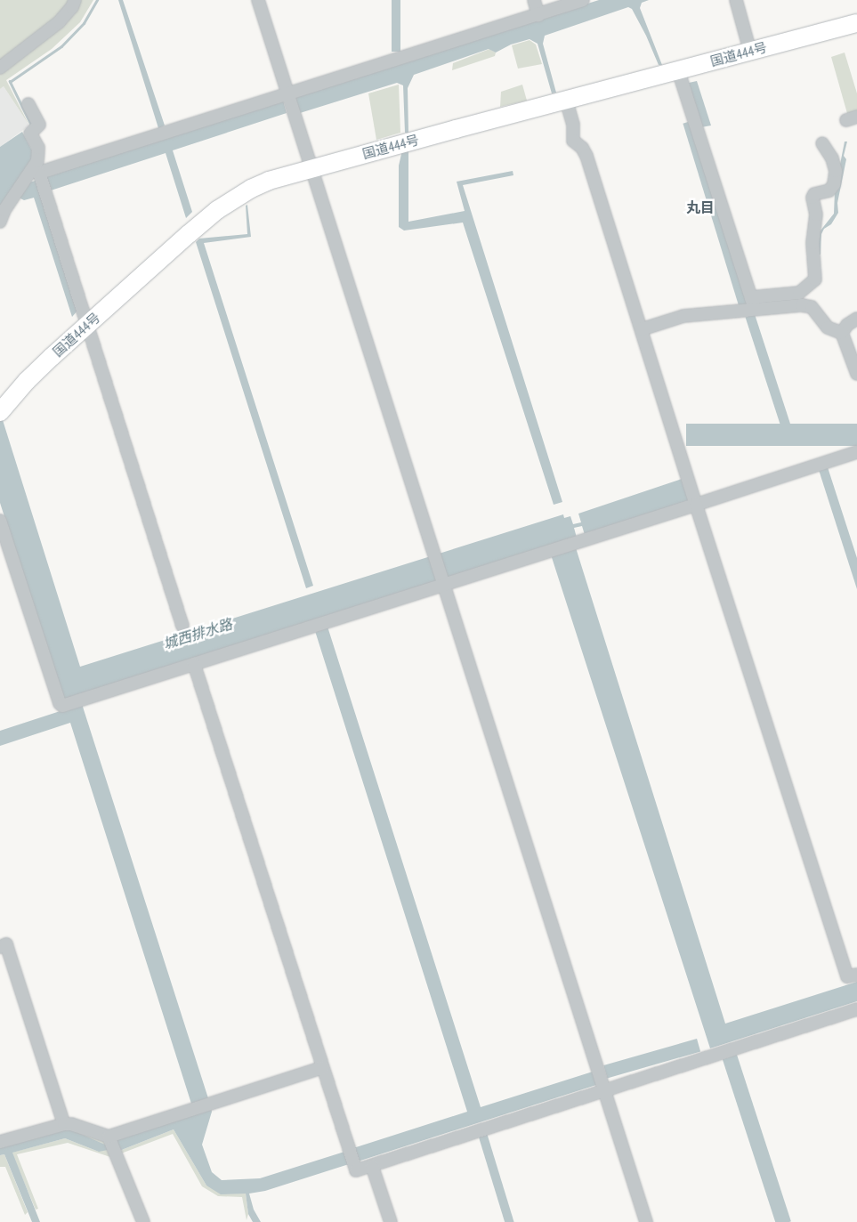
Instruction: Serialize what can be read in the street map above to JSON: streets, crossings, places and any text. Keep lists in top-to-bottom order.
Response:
{
  "streets": {
    "highway": ["国道444号"]
  },
  "districts": ["丸目"],
  "water": ["城西排水路"]
}
